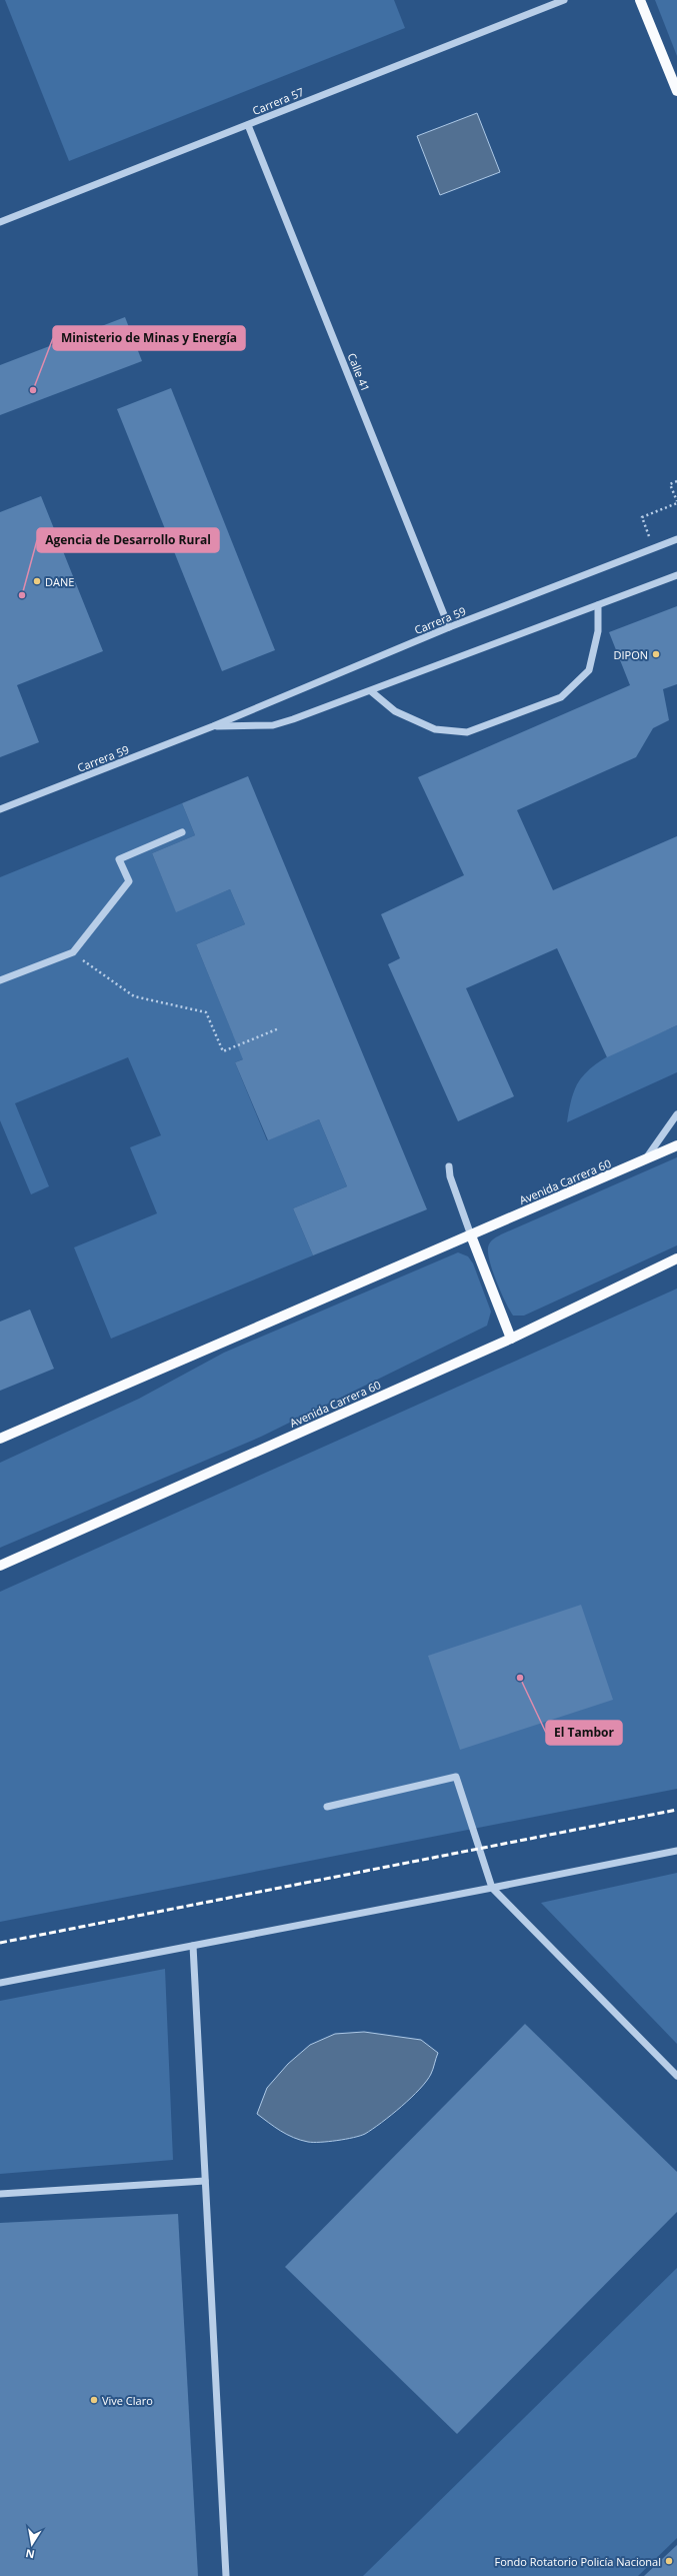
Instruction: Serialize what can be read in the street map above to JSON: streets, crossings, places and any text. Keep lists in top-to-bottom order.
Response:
{
  "streets": {
    "main road": ["Avenida Carrera 60"],
    "street": ["Carrera 57", "Calle 41", "Carrera 59"]
  },
  "crossings": [
    ["Carrera 57", "Calle 41"],
    ["Calle 41", "Carrera 59"]
  ],
  "places": [
    "Ministerio de Minas y Energía",
    "DANE",
    "Agencia de Desarrollo Rural",
    "DIPON",
    "El Tambor",
    "Vive Claro",
    "Fondo Rotatorio Policía Nacional"
  ],
  "north": "bottom"
}
